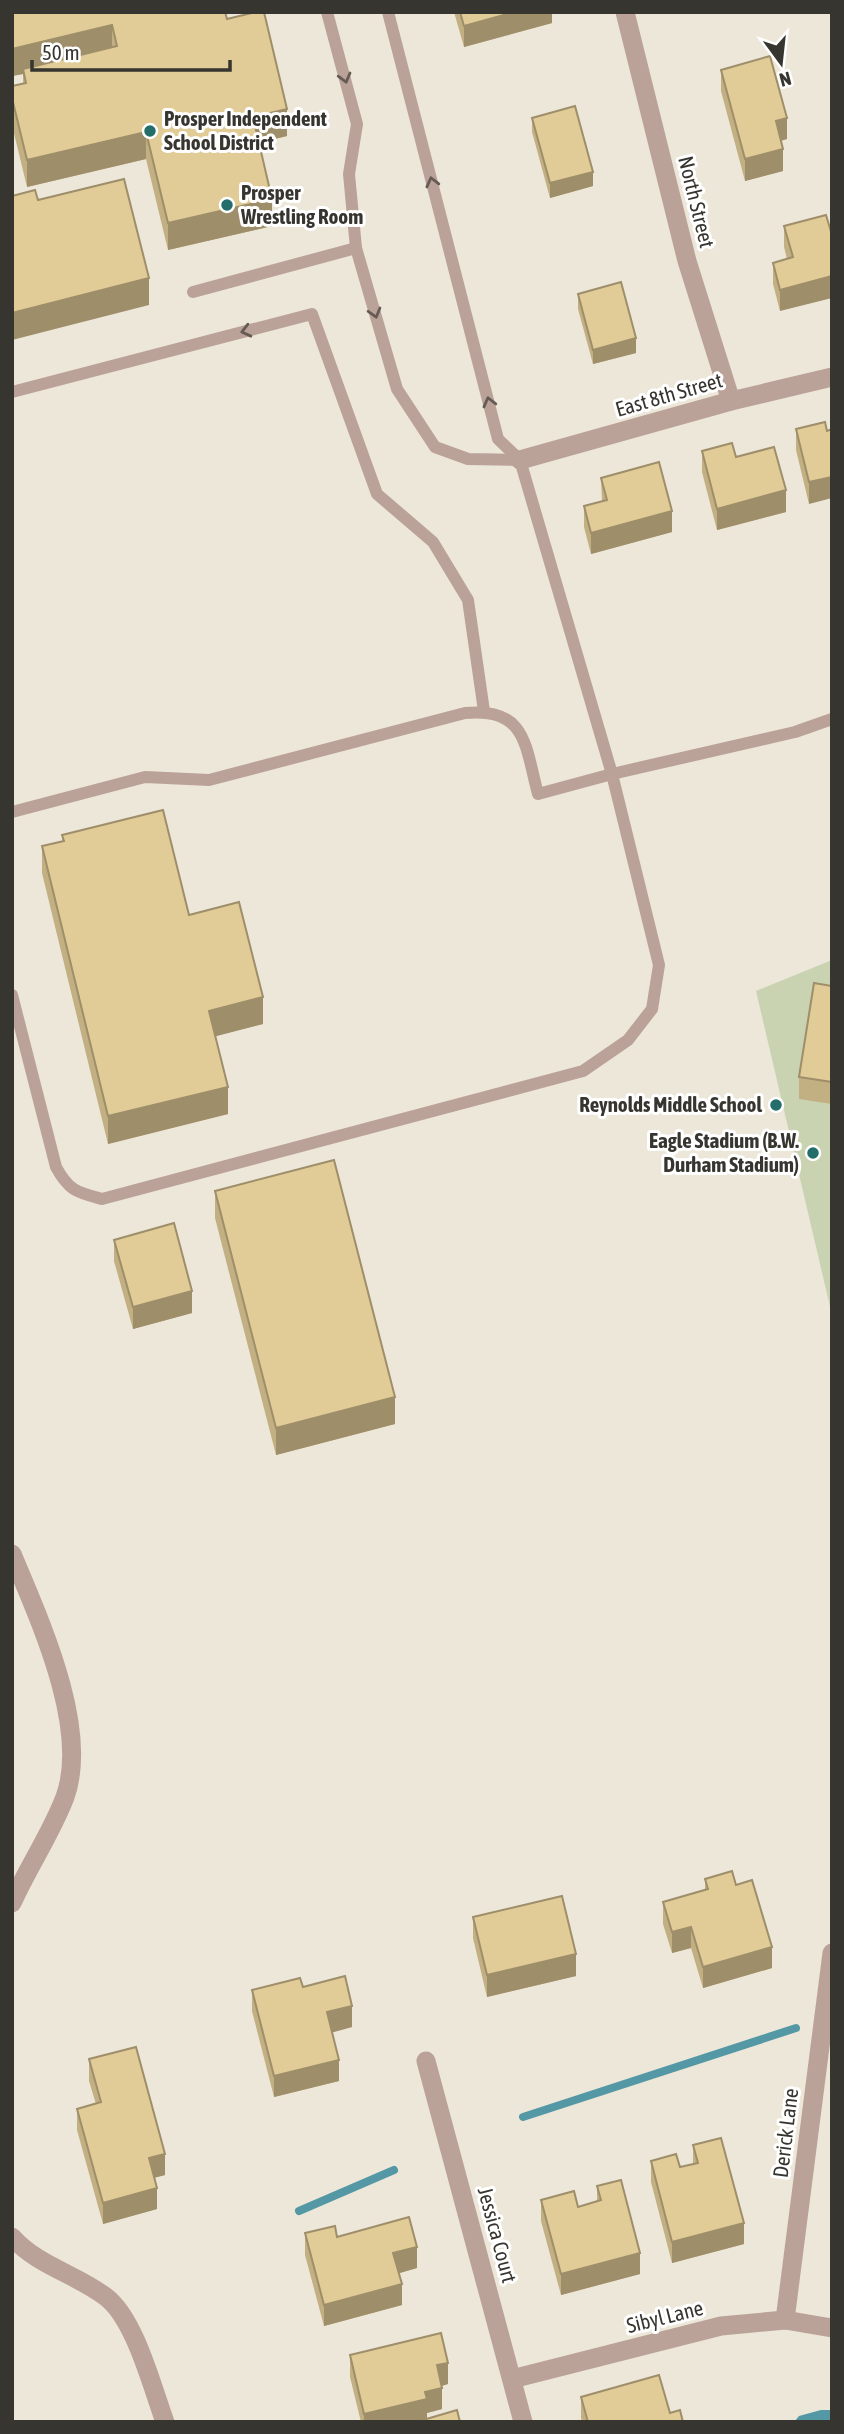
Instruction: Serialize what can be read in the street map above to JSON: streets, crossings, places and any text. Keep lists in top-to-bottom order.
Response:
{
  "streets": {
    "street": [
      "North Street",
      "East 8th Street",
      "Derick Lane",
      "Jessica Court",
      "Sibyl Lane"
    ]
  },
  "crossings": [
    ["North Street", "East 8th Street"],
    ["Derick Lane", "Sibyl Lane"],
    ["Jessica Court", "Sibyl Lane"]
  ],
  "places": [
    "Prosper Independent School District",
    "Prosper Wrestling Room",
    "Reynolds Middle School",
    "Eagle Stadium (B.W. Durham Stadium)"
  ],
  "scale_bar": "50 m",
  "north": "bottom"
}
